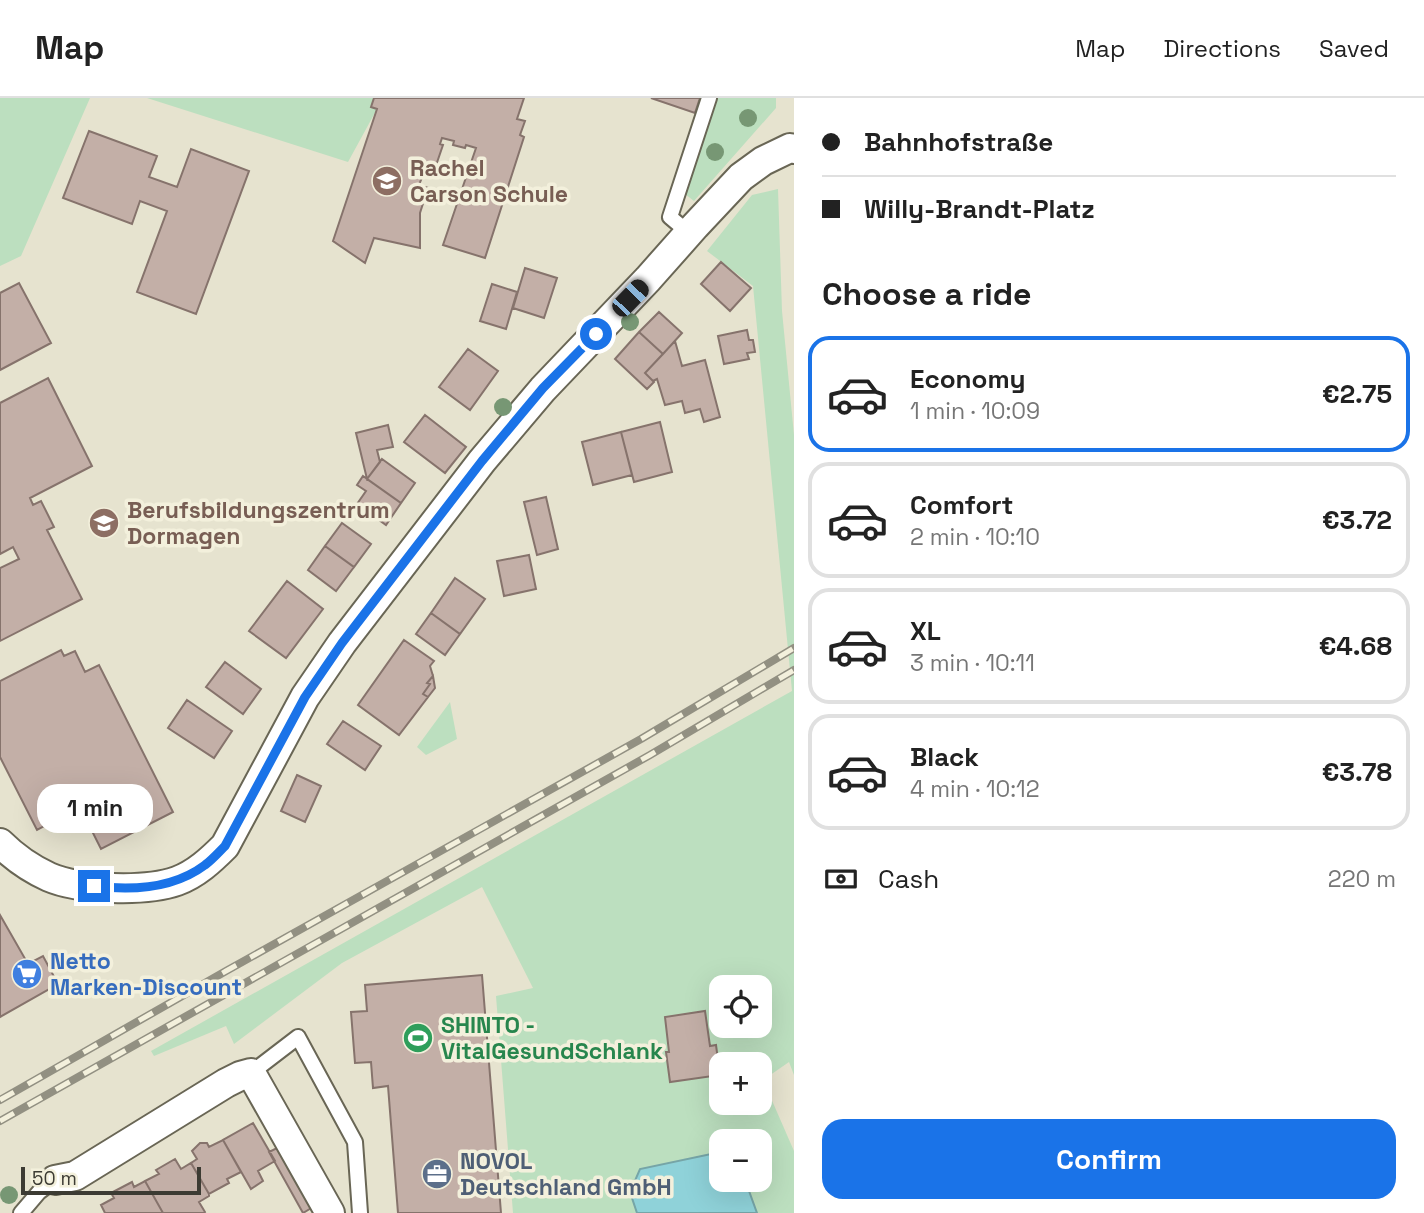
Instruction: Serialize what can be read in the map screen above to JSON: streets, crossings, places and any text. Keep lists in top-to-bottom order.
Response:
{
  "places": {
    "school or university": ["Rachel Carson Schule", "Berufsbildungszentrum Dormagen"],
    "supermarket": ["Netto Marken-Discount"],
    "sports": ["SHINTO - VitalGesundSchlank"],
    "office": ["NOVOL Deutschland GmbH"]
  },
  "scale_bar": "50 m",
  "page": {
    "header": "Map",
    "nav": ["Map", "Directions", "Saved"],
    "banner": ["Bahnhofstraße", "Willy-Brandt-Platz"],
    "heading": "Choose a ride",
    "list": [
      {
        "name": "Economy",
        "note": "1 min · 10:09",
        "value": "€2.75"
      },
      {
        "name": "Comfort",
        "note": "2 min · 10:10",
        "value": "€3.72"
      },
      {
        "name": "XL",
        "note": "3 min · 10:11",
        "value": "€4.68"
      },
      {
        "name": "Black",
        "note": "4 min · 10:12",
        "value": "€3.78"
      }
    ],
    "bubble": "1 min",
    "pay": ["Cash", "220 m"],
    "map_buttons": ["+", "−"],
    "buttons": "Confirm",
    "scale": "50 m"
  }
}
